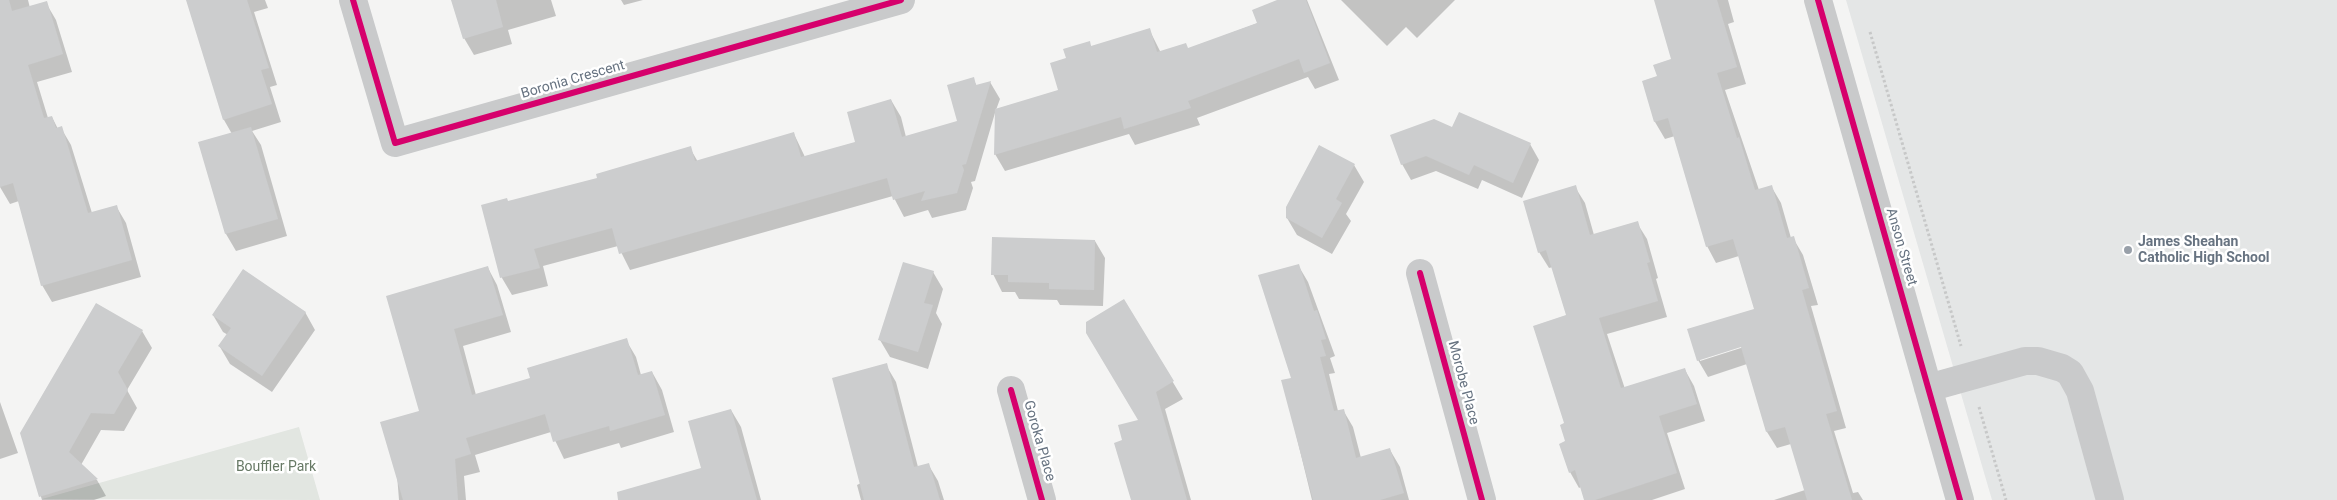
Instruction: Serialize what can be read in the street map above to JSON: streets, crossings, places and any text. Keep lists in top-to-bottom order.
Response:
{
  "streets": {
    "street": [
      "Boronia Crescent",
      "Anson Street",
      "Morobe Place",
      "Goroka Place"
    ]
  },
  "parks": ["Bouffler Park"],
  "places": ["James Sheahan Catholic High School"]
}
